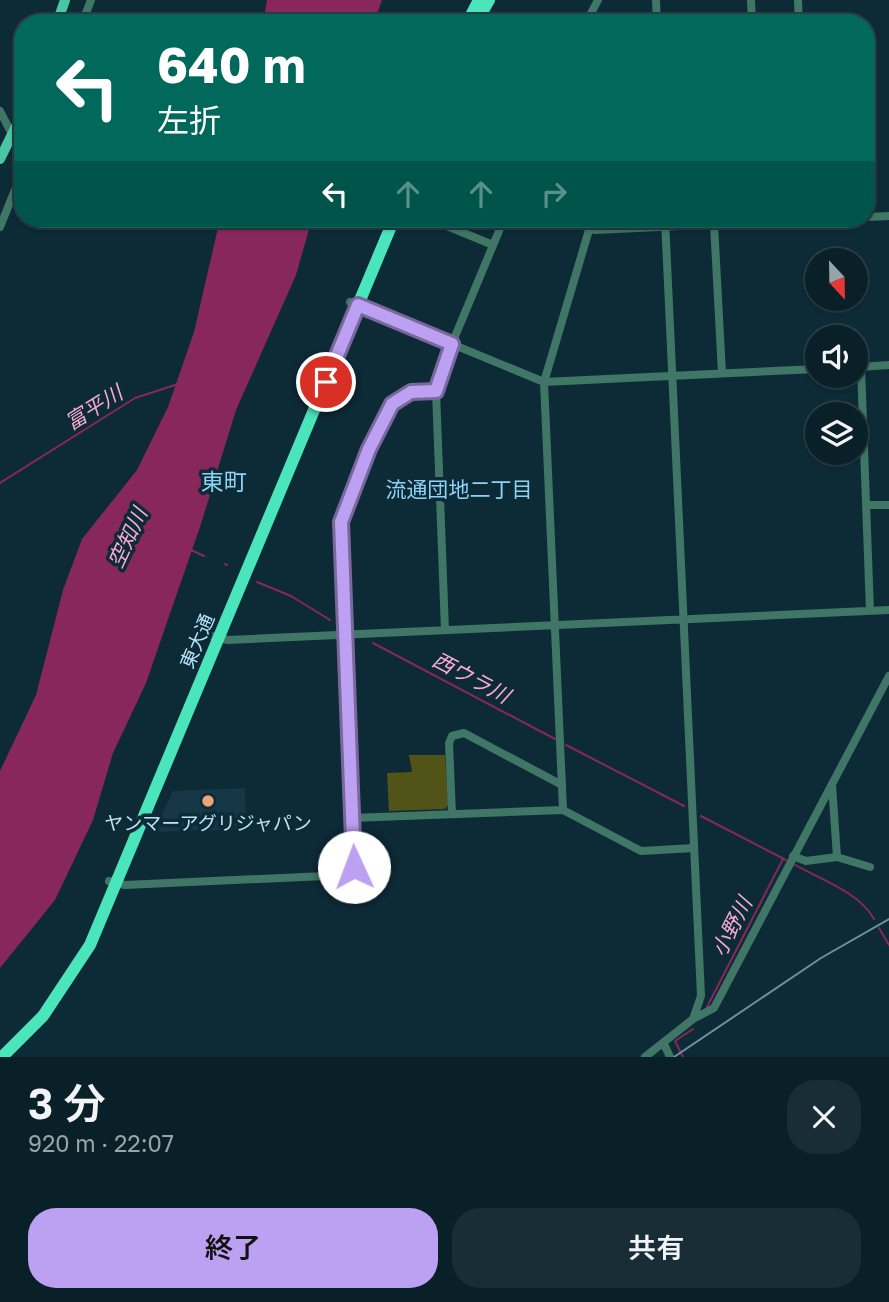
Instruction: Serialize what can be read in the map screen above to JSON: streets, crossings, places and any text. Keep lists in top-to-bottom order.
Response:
{
  "streets": {
    "highway": ["東大通"]
  },
  "districts": ["東町", "流通団地二丁目"],
  "water": [
    "富平川",
    "空知川",
    "西ウラ川",
    "小野川"
  ],
  "places": ["ヤンマーアグリジャパン"],
  "north": "bottom",
  "page": {
    "turn": ["640 m", "左折"],
    "heading": ["3 分", "920 m · 22:07"],
    "buttons": ["終了", "共有"]
  }
}
